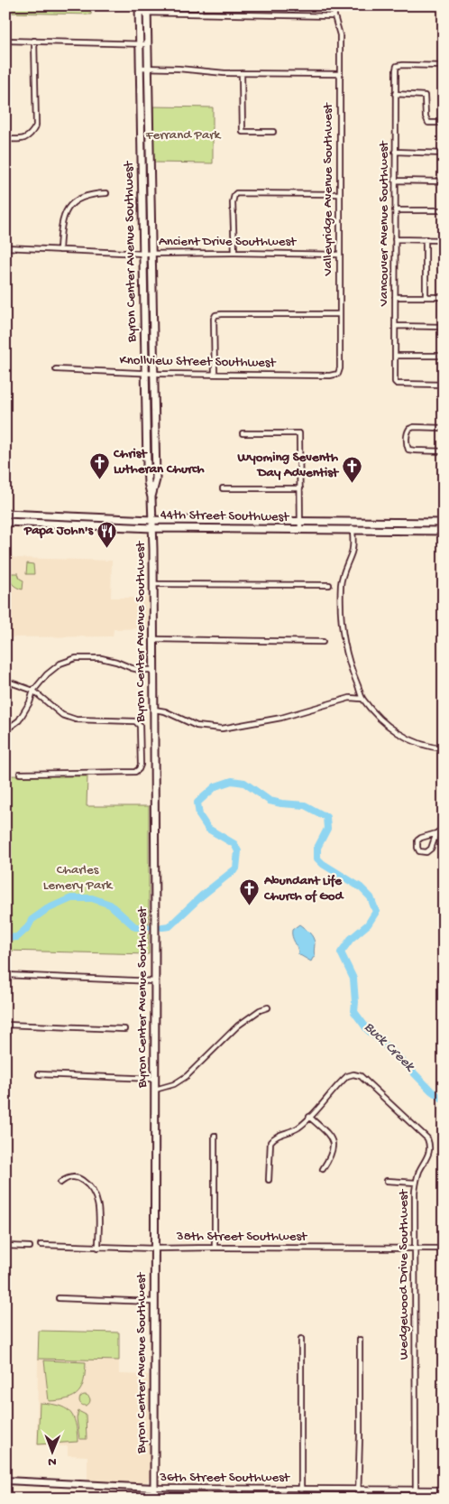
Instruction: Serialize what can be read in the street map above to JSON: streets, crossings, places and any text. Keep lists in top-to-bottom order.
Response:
{
  "streets": {
    "main road": ["Byron Center Avenue Southwest", "44th Street Southwest"],
    "street": [
      "Valleyridge Avenue Southwest",
      "Vancouver Avenue Southwest",
      "Ancient Drive Southwest",
      "Knollview Street Southwest",
      "38th Street Southwest",
      "Wedgewood Drive Southwest",
      "36th Street Southwest"
    ]
  },
  "crossings": [
    ["Valleyridge Avenue Southwest", "Ancient Drive Southwest"],
    ["Valleyridge Avenue Southwest", "Knollview Street Southwest"],
    ["Ancient Drive Southwest", "Byron Center Avenue Southwest"],
    ["Byron Center Avenue Southwest", "Knollview Street Southwest"],
    ["Byron Center Avenue Southwest", "44th Street Southwest"],
    ["Byron Center Avenue Southwest", "38th Street Southwest"],
    ["Byron Center Avenue Southwest", "36th Street Southwest"],
    ["38th Street Southwest", "Wedgewood Drive Southwest"],
    ["Wedgewood Drive Southwest", "36th Street Southwest"]
  ],
  "water": ["Buck Creek"],
  "parks": ["Ferrand Park", "Charles Lemery Park"],
  "places": {
    "church": ["Christ Lutheran Church", "Wyoming Seventh Day Adventist", "Abundant Life Church of God"],
    "restaurant": ["Papa John's"]
  },
  "north": "bottom"
}
